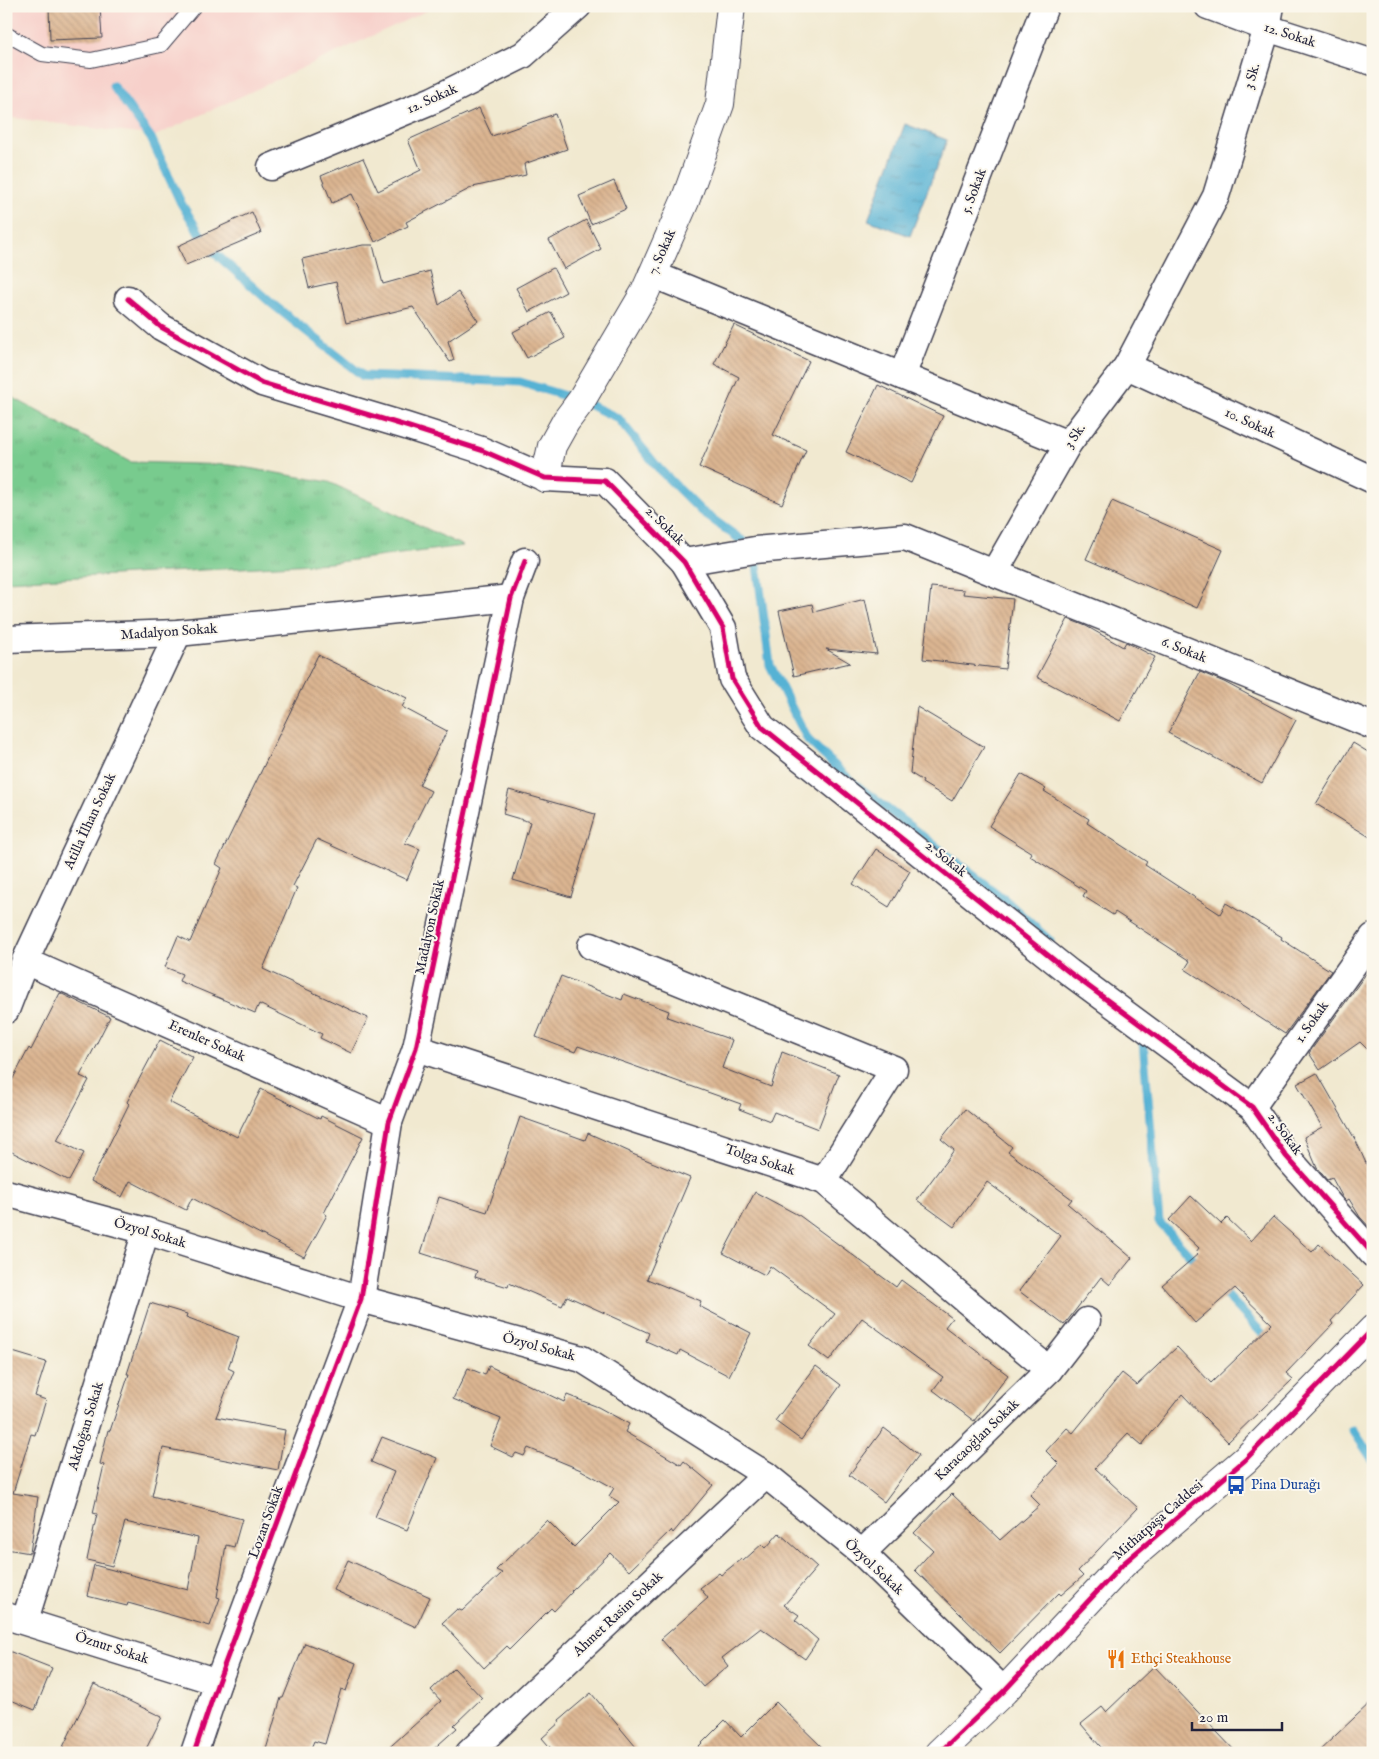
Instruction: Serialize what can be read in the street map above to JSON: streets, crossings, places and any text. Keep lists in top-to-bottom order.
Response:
{
  "streets": {
    "main road": ["7. Sokak", "Mithatpaşa Caddesi"],
    "street": [
      "12. Sokak",
      "3 Sk.",
      "5. Sokak",
      "10. Sokak",
      "2. Sokak",
      "Madalyon Sokak",
      "6. Sokak",
      "Atilla İlhan Sokak",
      "1. Sokak",
      "Erenler Sokak",
      "Tolga Sokak",
      "Özyol Sokak",
      "Akdoğan Sokak",
      "Karacaoğlan Sokak",
      "Lozan Sokak",
      "Ahmet Rasim Sokak",
      "Öznur Sokak"
    ]
  },
  "crossings": [
    ["12. Sokak", "3 Sk."],
    ["3 Sk.", "10. Sokak"],
    ["3 Sk.", "6. Sokak"],
    ["7. Sokak", "2. Sokak"],
    ["2. Sokak", "1. Sokak"],
    ["Madalyon Sokak", "Atilla İlhan Sokak"],
    ["Madalyon Sokak", "Erenler Sokak"],
    ["Madalyon Sokak", "Tolga Sokak"],
    ["Madalyon Sokak", "Özyol Sokak"],
    ["Madalyon Sokak", "Lozan Sokak"],
    ["Atilla İlhan Sokak", "Erenler Sokak"],
    ["Tolga Sokak", "Karacaoğlan Sokak"],
    ["Özyol Sokak", "Akdoğan Sokak"],
    ["Özyol Sokak", "Karacaoğlan Sokak"],
    ["Özyol Sokak", "Mithatpaşa Caddesi"],
    ["Özyol Sokak", "Lozan Sokak"],
    ["Özyol Sokak", "Ahmet Rasim Sokak"],
    ["Akdoğan Sokak", "Öznur Sokak"],
    ["Lozan Sokak", "Öznur Sokak"]
  ],
  "places": {
    "bus stop": ["Pina Durağı"],
    "restaurant": ["Ethçi Steakhouse"]
  },
  "scale_bar": "20 m"
}
